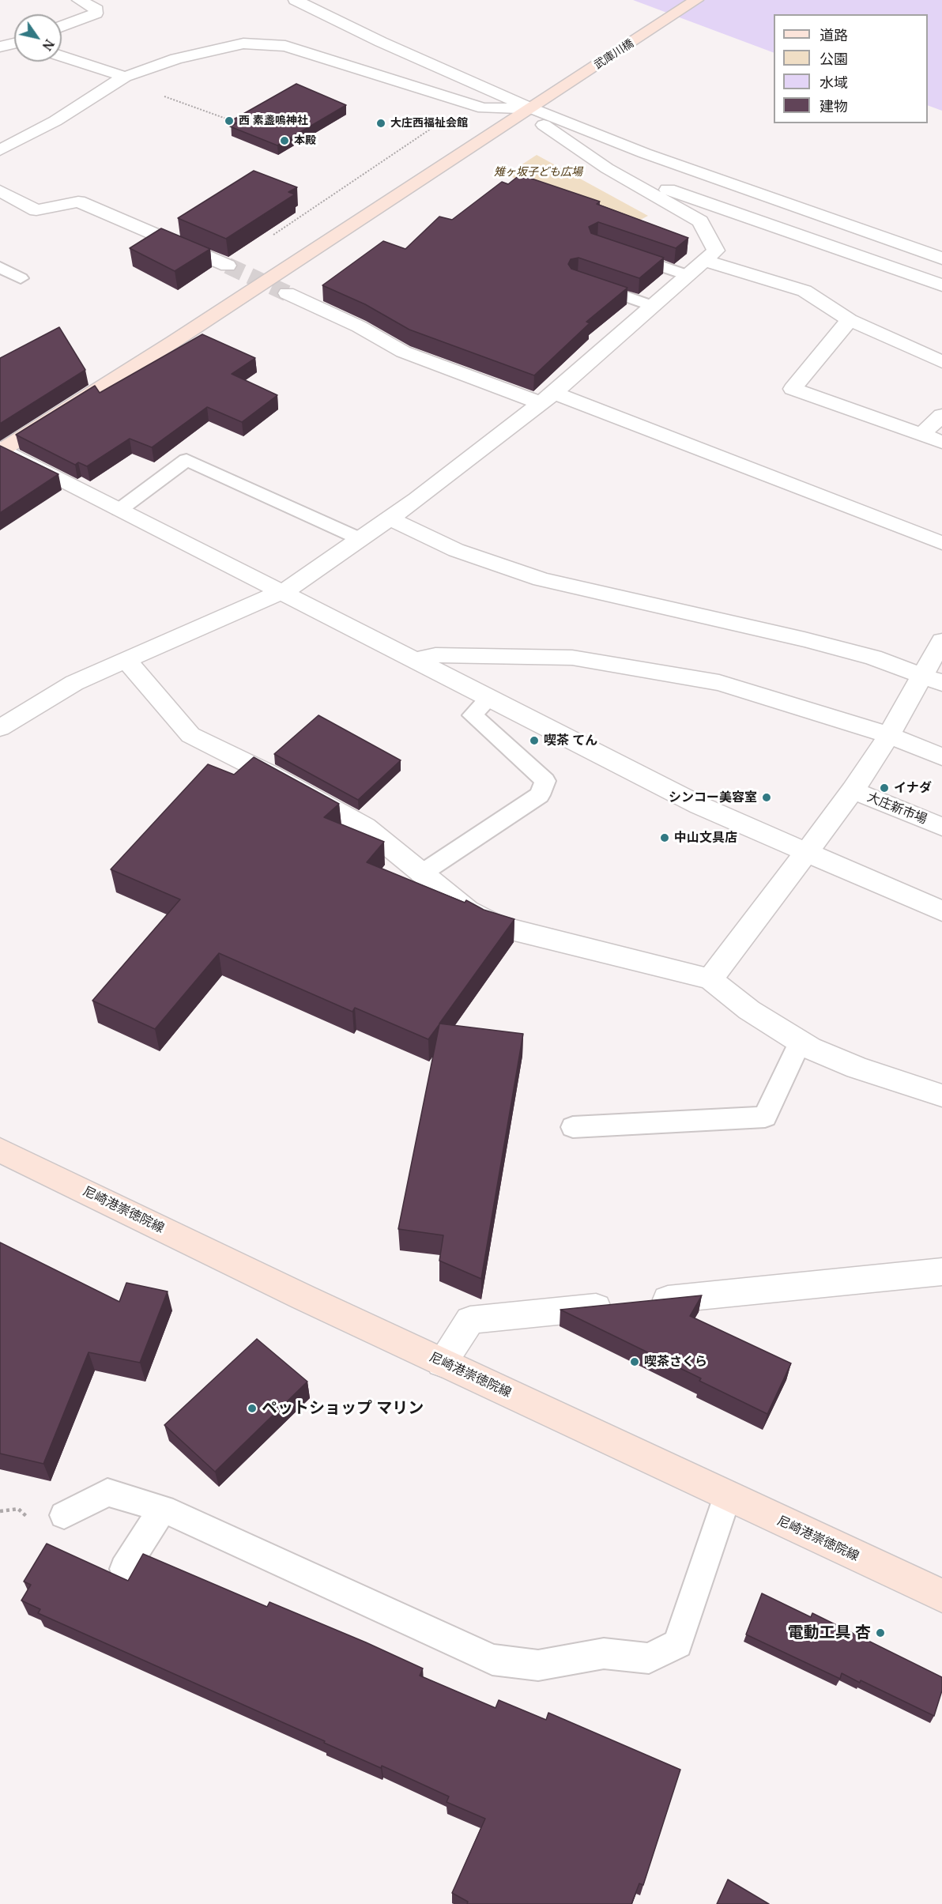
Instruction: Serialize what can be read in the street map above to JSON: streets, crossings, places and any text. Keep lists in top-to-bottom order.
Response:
{
  "streets": {
    "street": ["武庫川橋", "大庄新市場", "尼崎港崇徳院線"]
  },
  "parks": ["雉ヶ坂子ども広場"],
  "places": [
    "西 素盞嗚神社",
    "大庄西福祉会館",
    "本殿",
    "喫茶 てん",
    "イナダ",
    "シンコー美容室",
    "中山文具店",
    "喫茶さくら",
    "ペットショップ マリン",
    "電動工具 杏"
  ],
  "legend": [
    "道路",
    "公園",
    "水域",
    "建物"
  ],
  "north": "bottom right"
}
